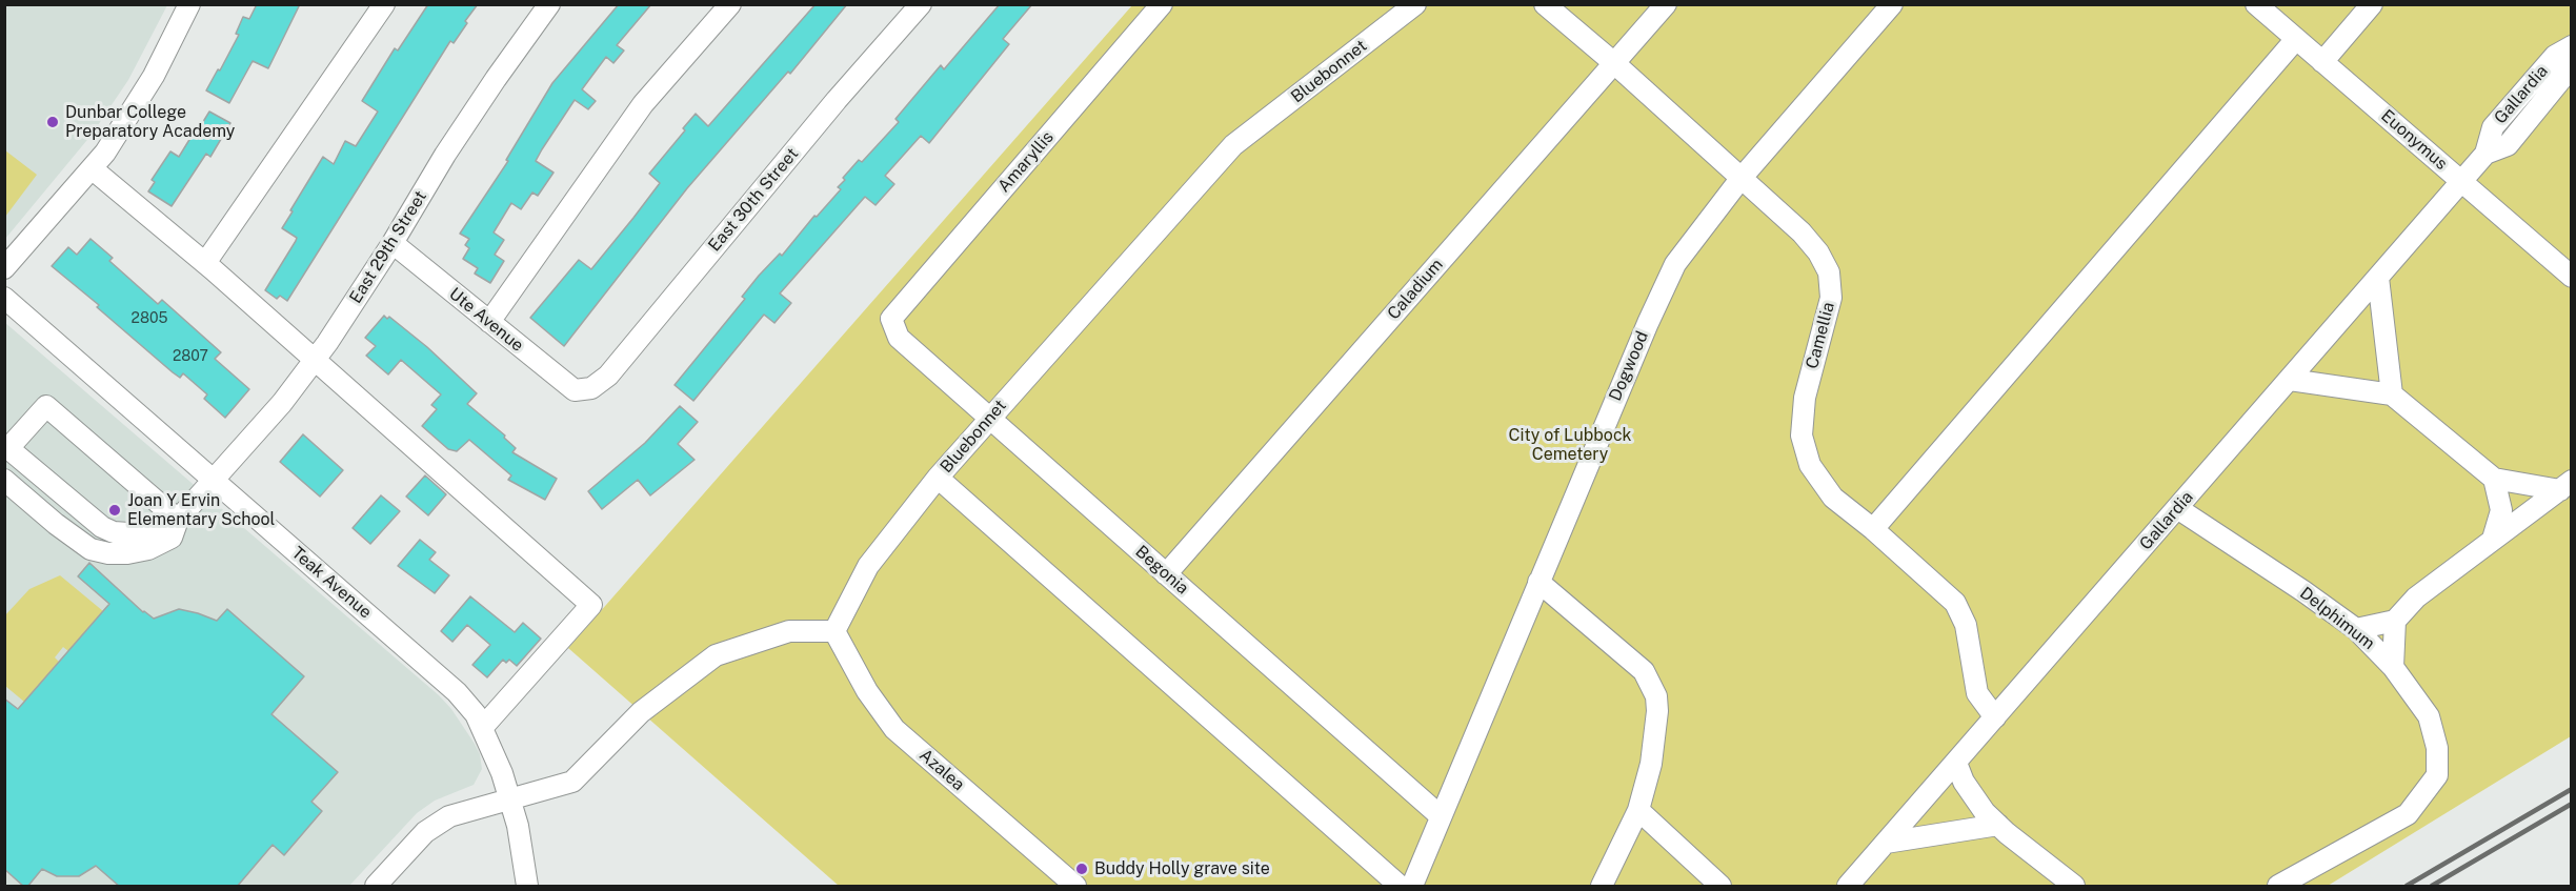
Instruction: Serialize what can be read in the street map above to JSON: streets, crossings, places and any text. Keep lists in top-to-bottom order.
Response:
{
  "streets": {
    "street": [
      "Bluebonnet",
      "Gallardia",
      "Euonymus",
      "Amaryllis",
      "East 30th Street",
      "East 29th Street",
      "Caladium",
      "Ute Avenue",
      "Camellia",
      "Dogwood",
      "Begonia",
      "Teak Avenue",
      "Delphimum",
      "Azalea"
    ]
  },
  "crossings": [
    ["Bluebonnet", "Begonia"],
    ["Bluebonnet", "Azalea"],
    ["Gallardia", "Euonymus"],
    ["Gallardia", "Camellia"],
    ["Gallardia", "Delphimum"],
    ["Amaryllis", "Begonia"],
    ["East 30th Street", "Ute Avenue"],
    ["East 29th Street", "Ute Avenue"],
    ["East 29th Street", "Teak Avenue"],
    ["Caladium", "Camellia"],
    ["Caladium", "Begonia"],
    ["Camellia", "Dogwood"],
    ["Dogwood", "Begonia"]
  ],
  "parks": ["City of Lubbock Cemetery"],
  "places": ["Dunbar College Preparatory Academy", "Joan Y Ervin Elementary School", "Buddy Holly grave site"],
  "house_numbers": ["2805", "2807"]
}
